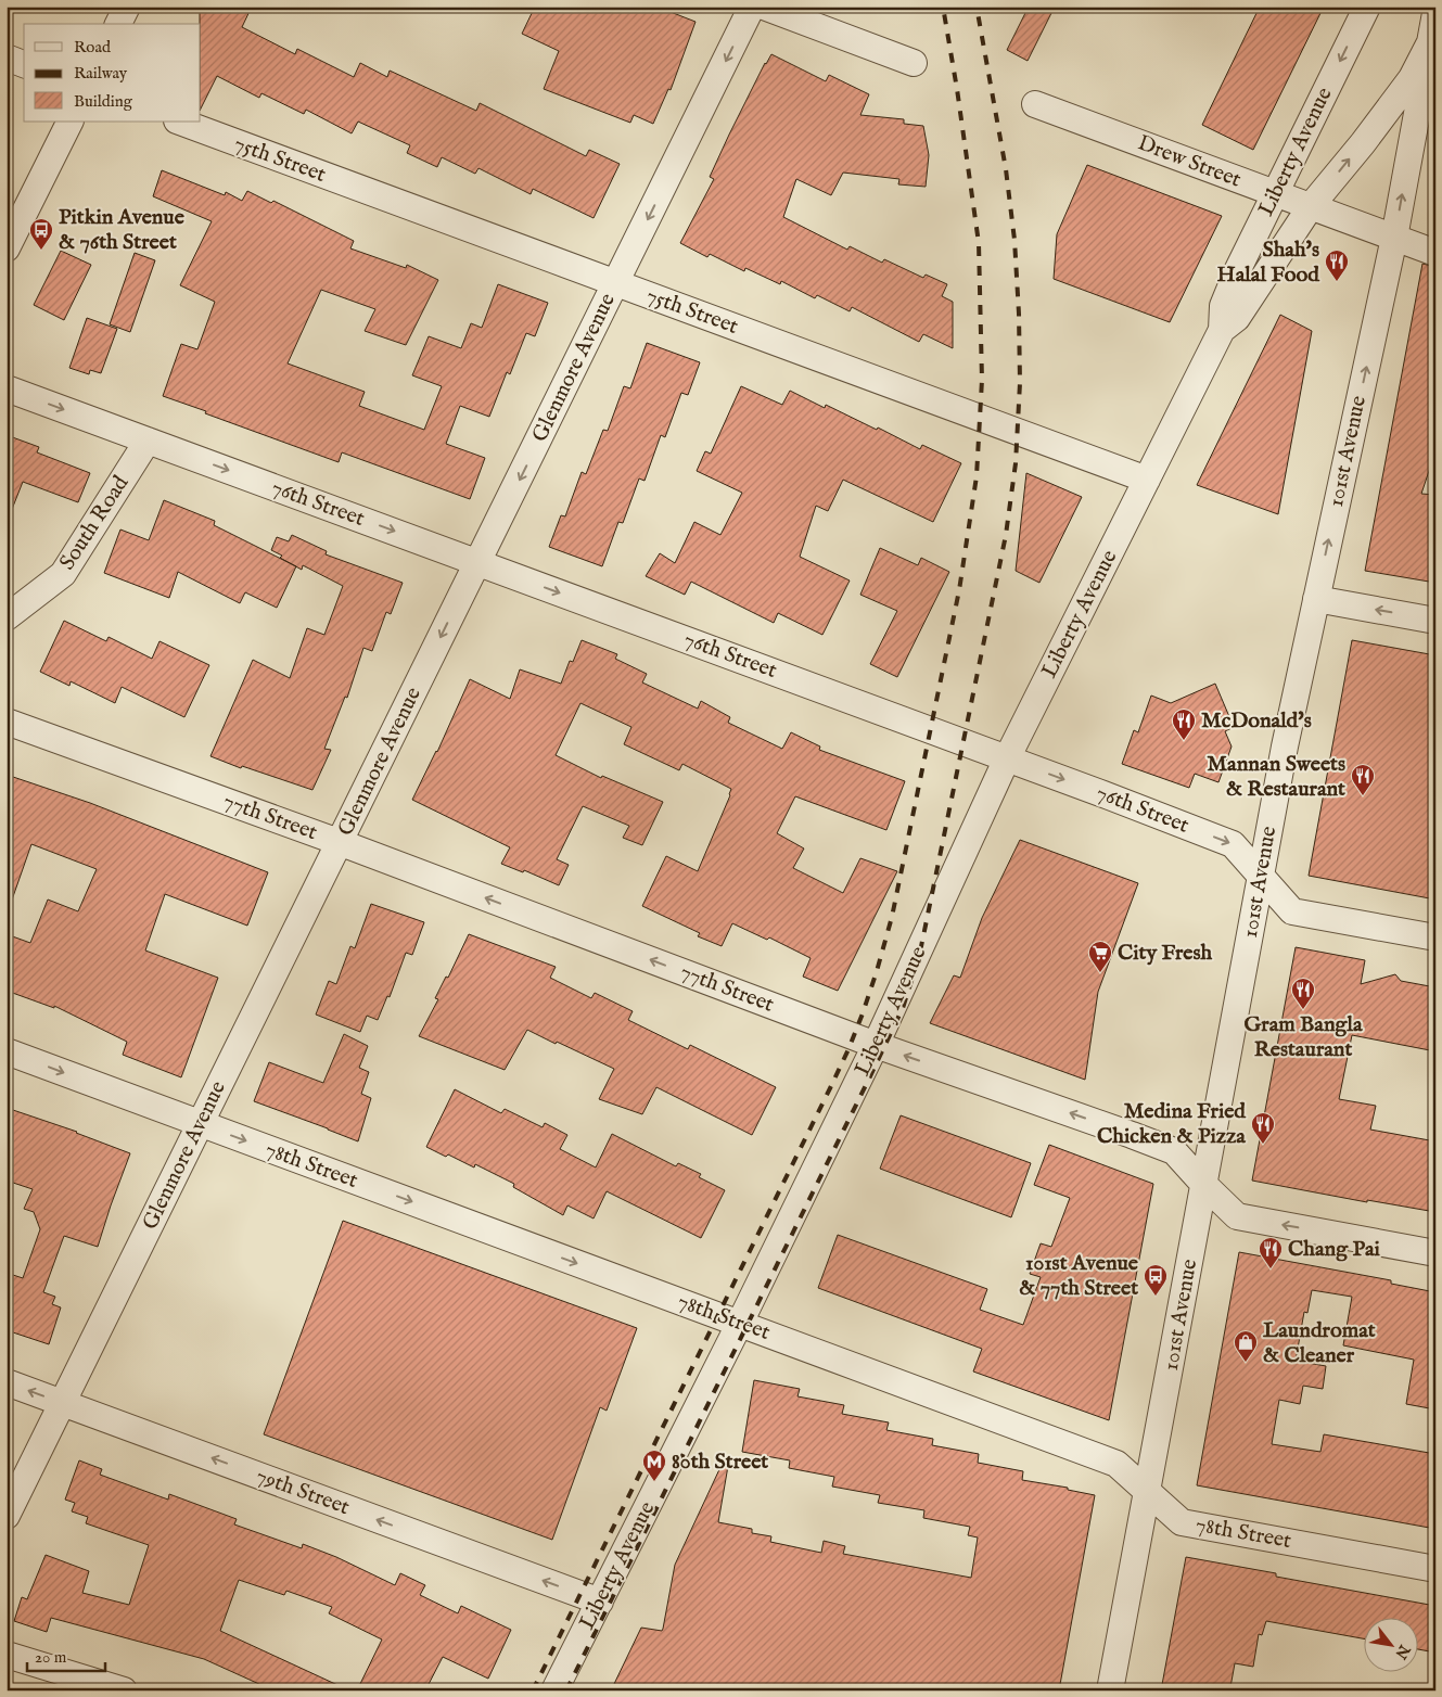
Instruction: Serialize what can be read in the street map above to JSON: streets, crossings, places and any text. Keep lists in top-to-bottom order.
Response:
{
  "streets": {
    "street": [
      "Liberty Avenue",
      "75th Street",
      "Drew Street",
      "Glenmore Avenue",
      "101st Avenue",
      "76th Street",
      "South Road",
      "77th Street",
      "78th Street",
      "79th Street"
    ]
  },
  "crossings": [
    ["Liberty Avenue", "75th Street"],
    ["Liberty Avenue", "Drew Street"],
    ["Liberty Avenue", "101st Avenue"],
    ["Liberty Avenue", "76th Street"],
    ["Liberty Avenue", "77th Street"],
    ["Liberty Avenue", "78th Street"],
    ["Liberty Avenue", "79th Street"],
    ["75th Street", "Glenmore Avenue"],
    ["Drew Street", "101st Avenue"],
    ["Glenmore Avenue", "76th Street"],
    ["Glenmore Avenue", "77th Street"],
    ["Glenmore Avenue", "78th Street"],
    ["Glenmore Avenue", "79th Street"],
    ["101st Avenue", "76th Street"],
    ["101st Avenue", "77th Street"],
    ["101st Avenue", "78th Street"],
    ["76th Street", "South Road"]
  ],
  "one_way": [
    "Glenmore Avenue",
    "76th Street",
    "77th Street",
    "78th Street",
    "79th Street"
  ],
  "places": {
    "bus stop": ["Pitkin Avenue & 76th Street", "101st Avenue & 77th Street"],
    "restaurant": [
      "Shah's Halal Food",
      "McDonald's",
      "Mannan Sweets & Restaurant",
      "Gram Bangla Restaurant",
      "Medina Fried Chicken & Pizza",
      "Chang Pai"
    ],
    "supermarket": ["City Fresh"],
    "shop": ["Laundromat & Cleaner"],
    "metro station": ["80th Street"]
  },
  "legend": ["Road", "Railway", "Building"],
  "scale_bar": "20 m",
  "north": "bottom right"
}
